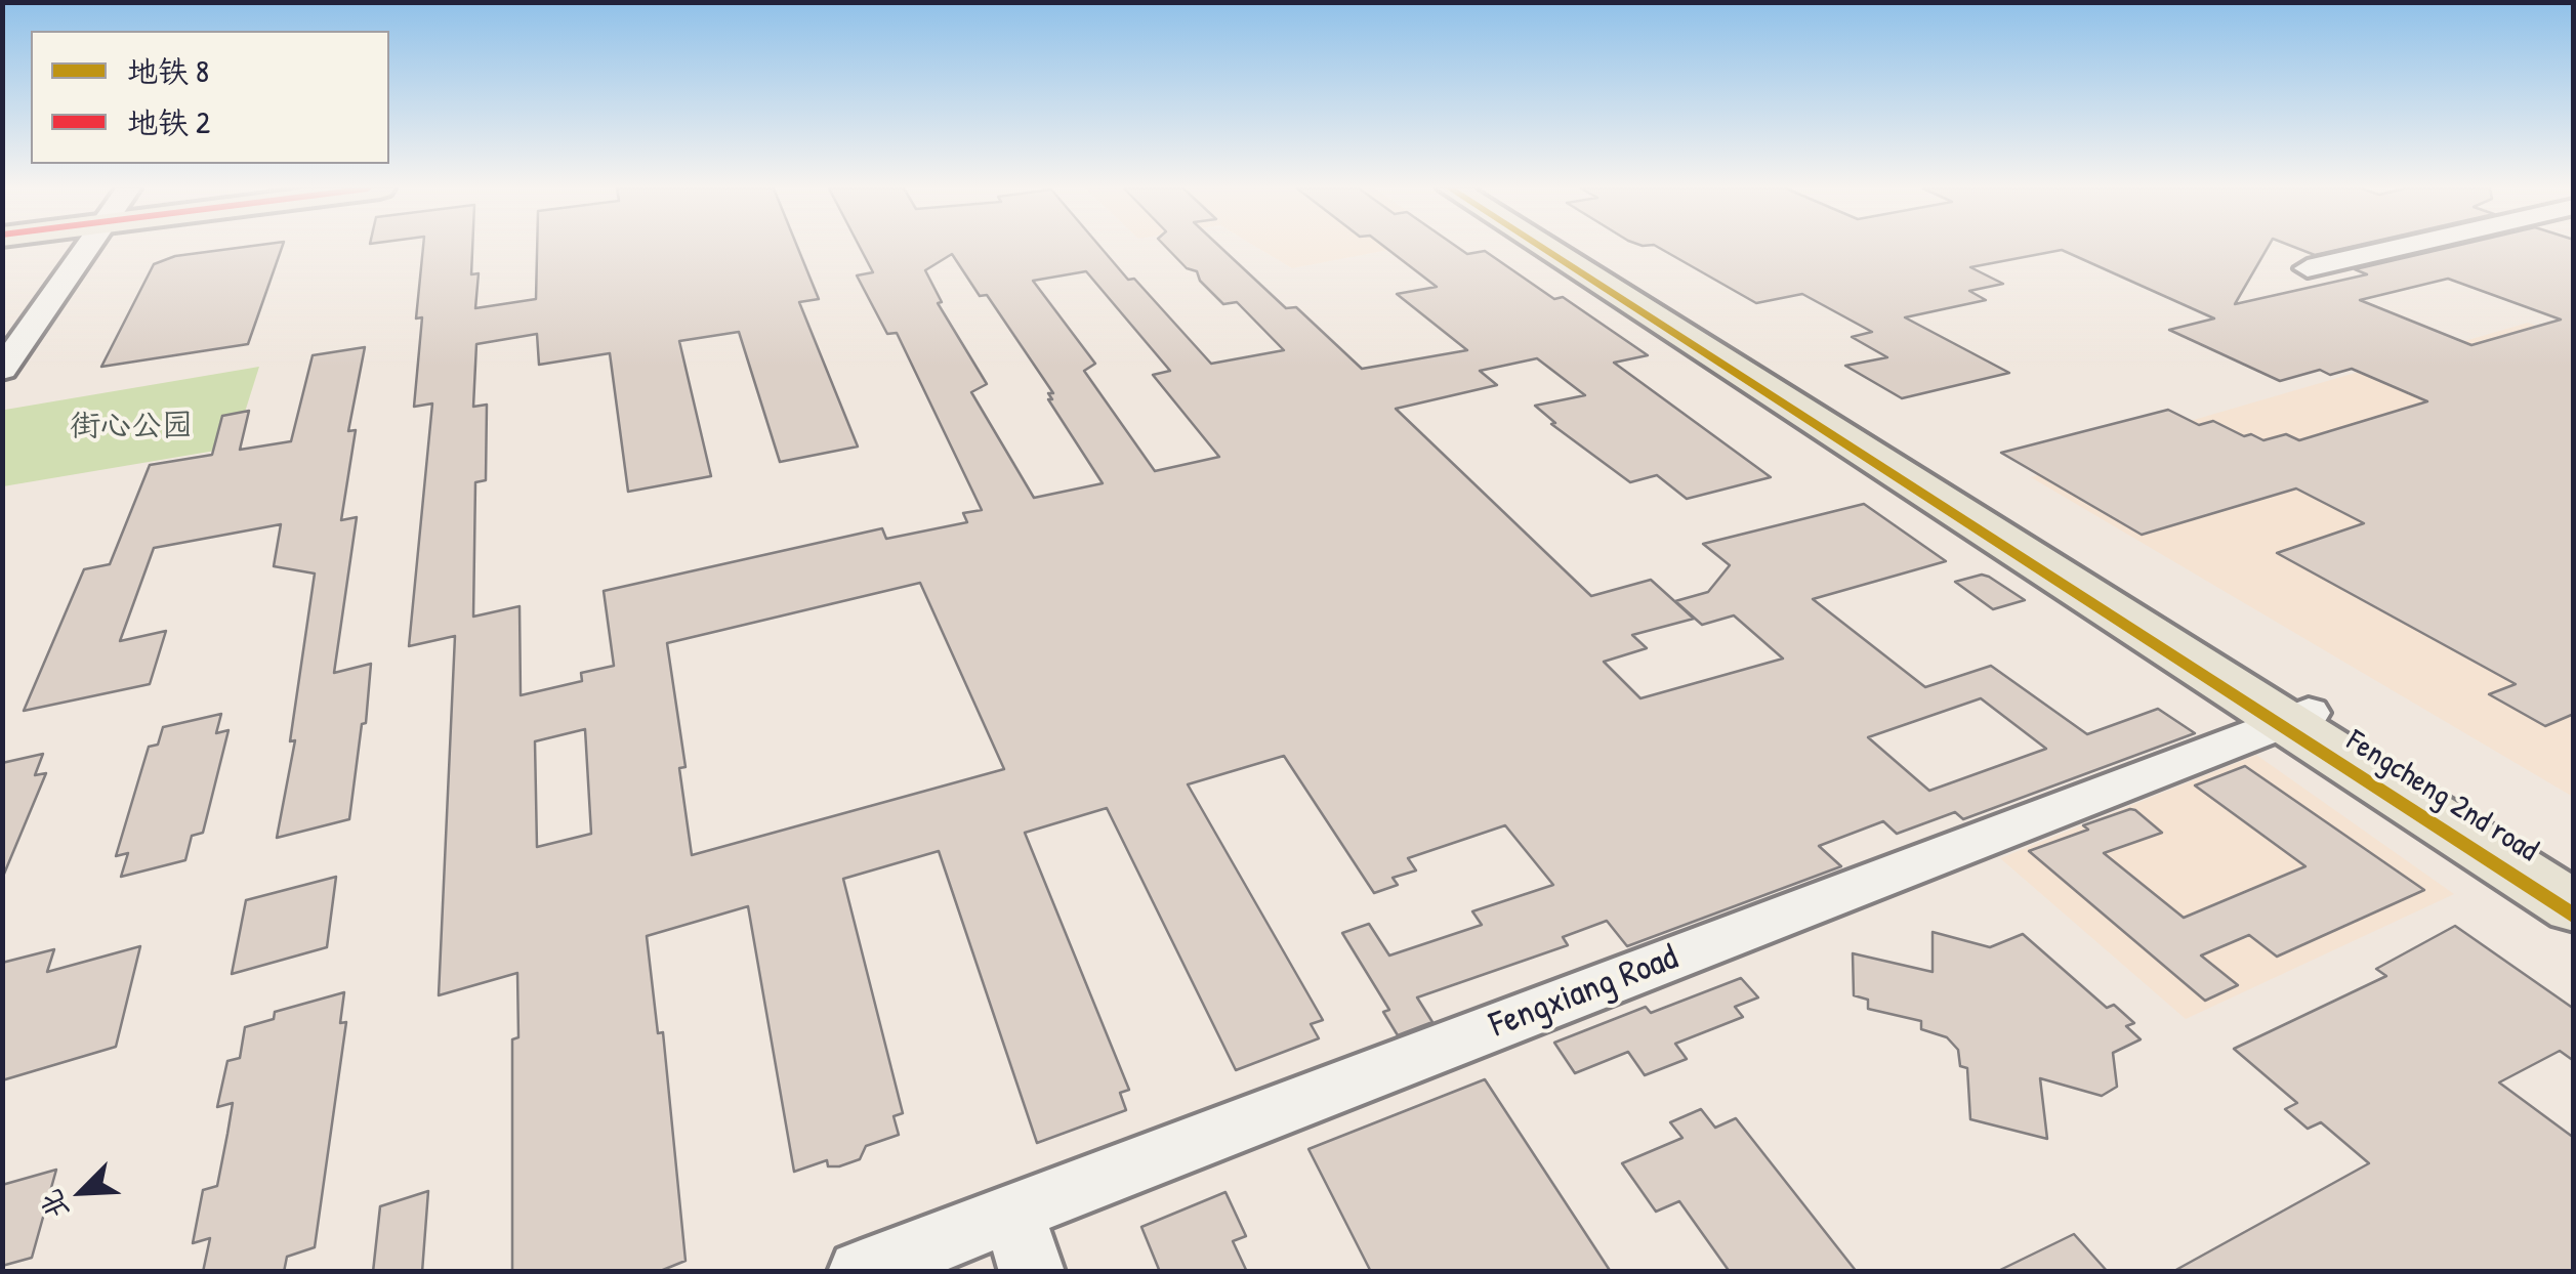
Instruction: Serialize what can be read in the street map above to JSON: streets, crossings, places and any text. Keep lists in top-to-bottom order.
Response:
{
  "streets": {
    "main road": ["Fengcheng 2nd road"],
    "street": ["Fengxiang Road"]
  },
  "crossings": [
    ["Fengcheng 2nd road", "Fengxiang Road"]
  ],
  "parks": ["街心公园"],
  "lines": ["metro line 8"],
  "legend": ["地铁 8", "地铁 2"],
  "north": "bottom left"
}
